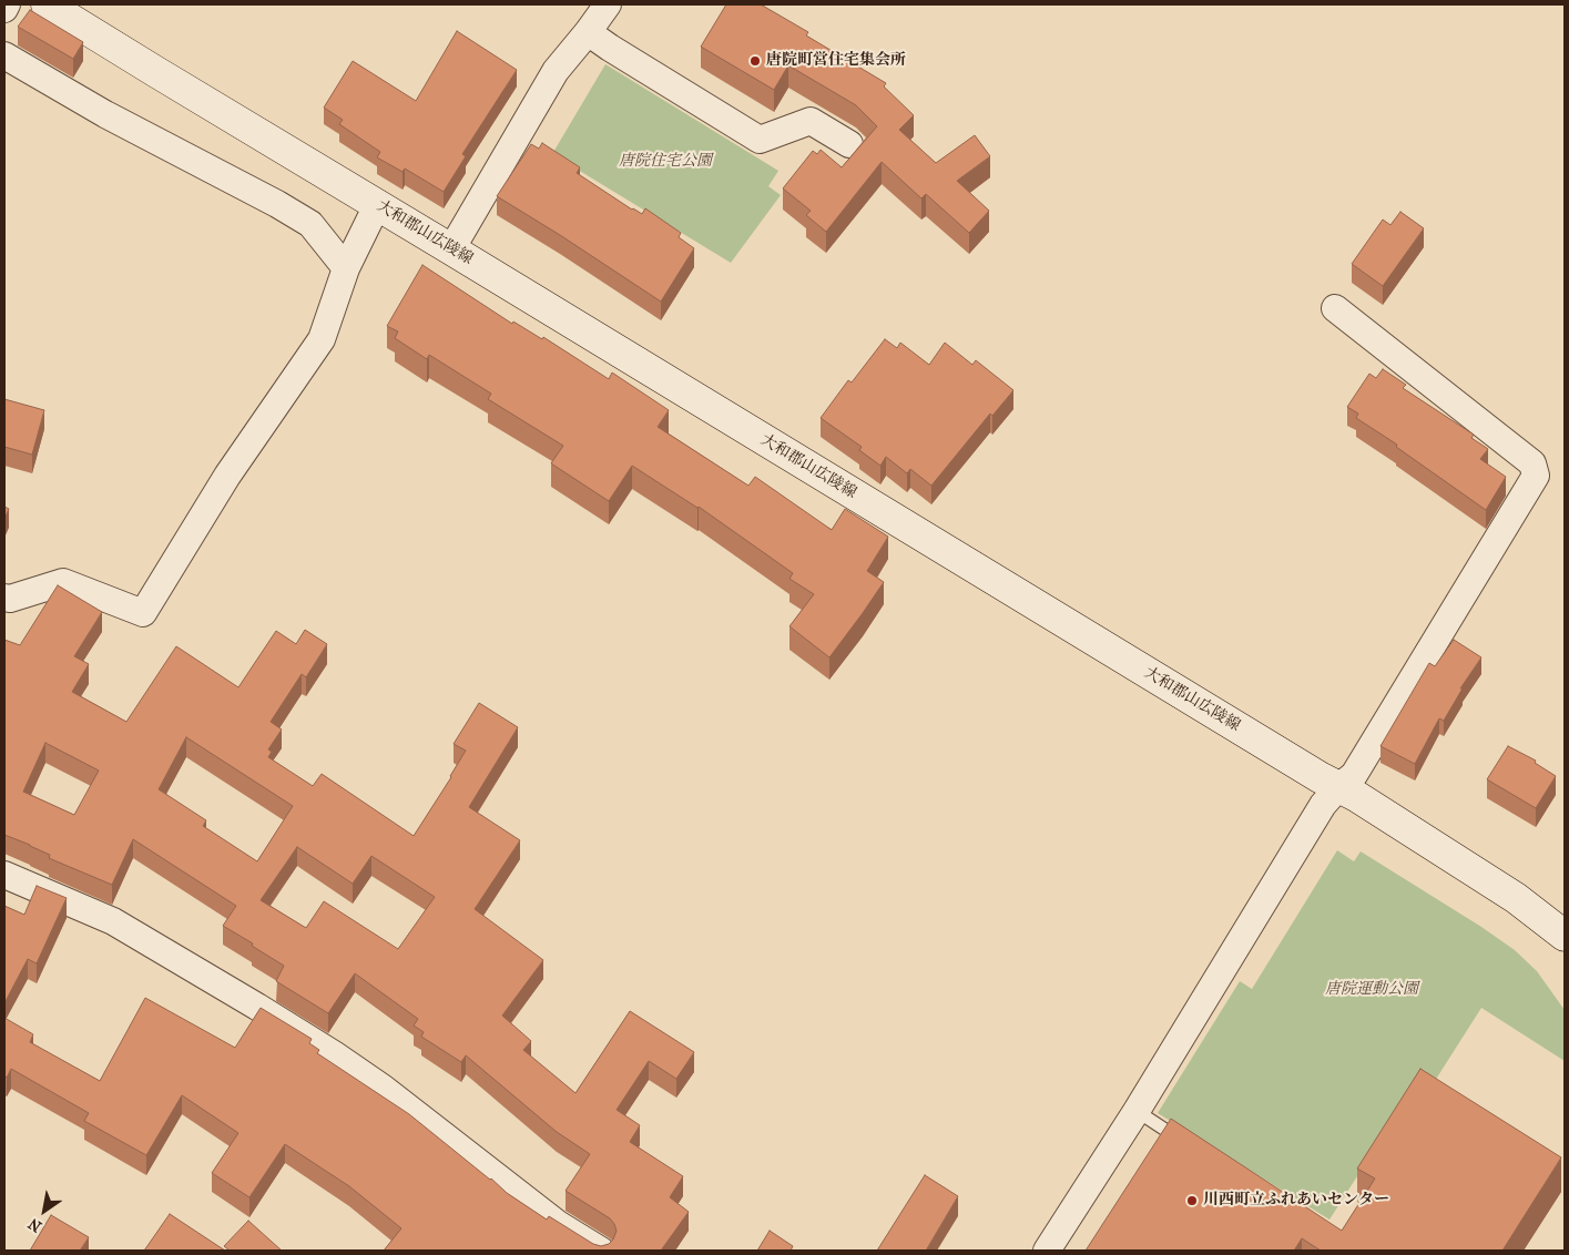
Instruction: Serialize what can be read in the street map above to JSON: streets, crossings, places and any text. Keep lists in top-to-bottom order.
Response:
{
  "streets": {
    "main road": ["大和郡山広陵線"]
  },
  "parks": ["唐院住宅公園", "唐院運動公園"],
  "places": ["唐院町営住宅集会所", "川西町立ふれあいセンター"],
  "north": "bottom left"
}
